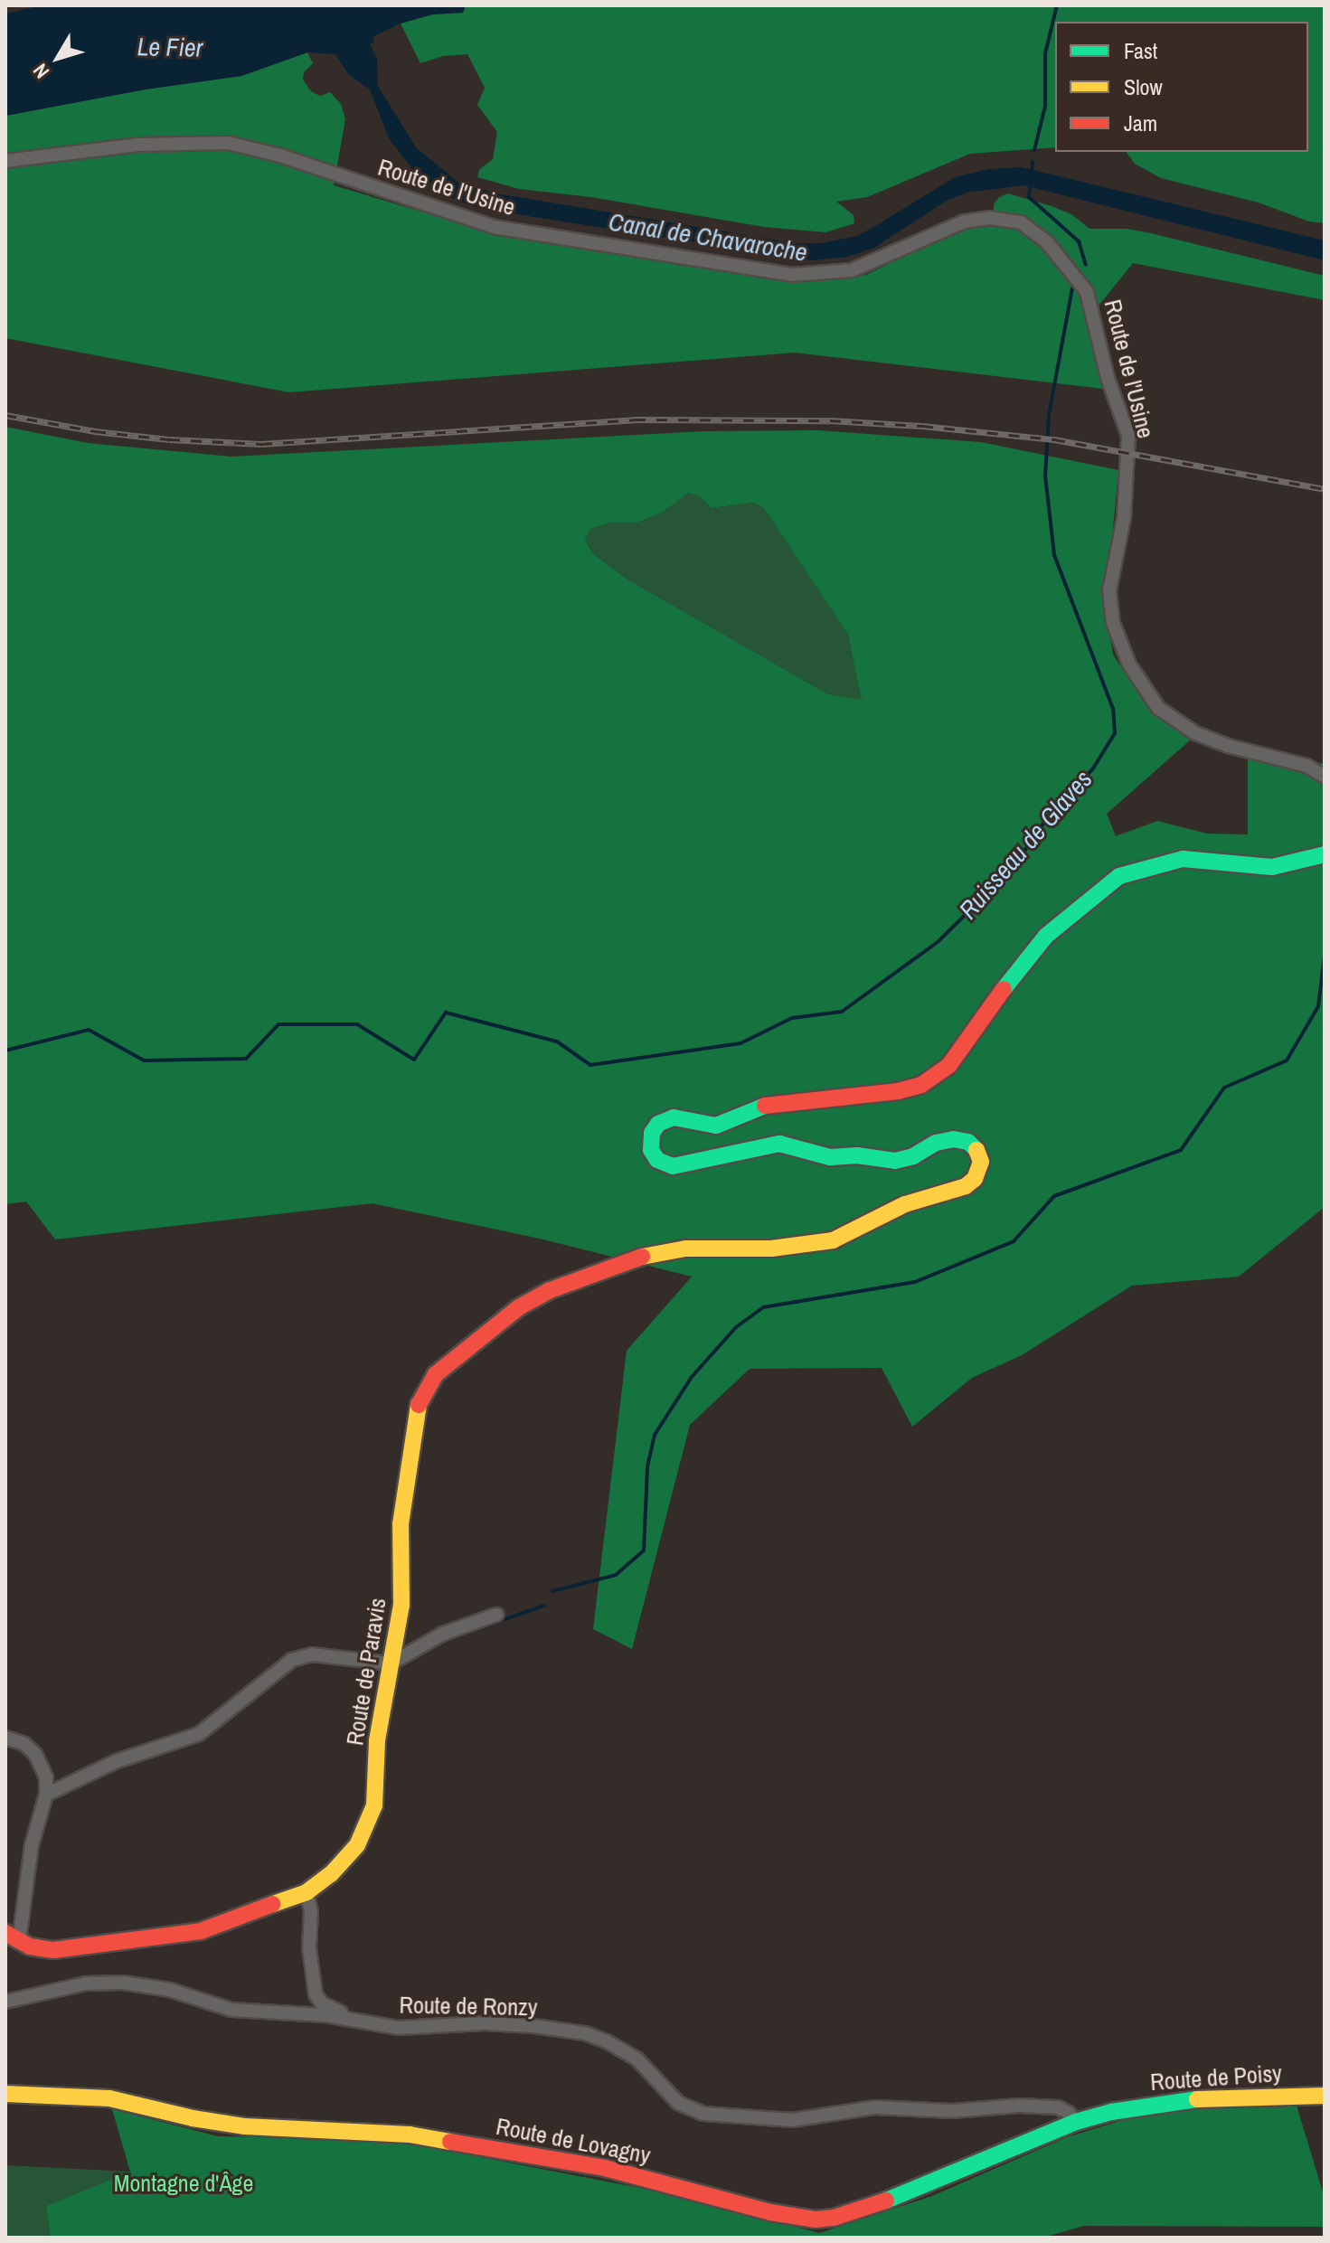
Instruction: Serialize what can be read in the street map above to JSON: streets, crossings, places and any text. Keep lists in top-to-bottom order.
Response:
{
  "streets": {
    "street": [
      "Route de l'Usine",
      "Route de Paravis",
      "Route de Ronzy",
      "Route de Poisy",
      "Route de Lovagny"
    ]
  },
  "crossings": [
    ["Route de Ronzy", "Route de Lovagny"],
    ["Route de Poisy", "Route de Lovagny"]
  ],
  "water": ["Le Fier", "Canal de Chavaroche", "Ruisseau de Glaves"],
  "parks": ["Montagne d'Âge"],
  "legend": ["Fast", "Slow", "Jam"],
  "north": "bottom left"
}
